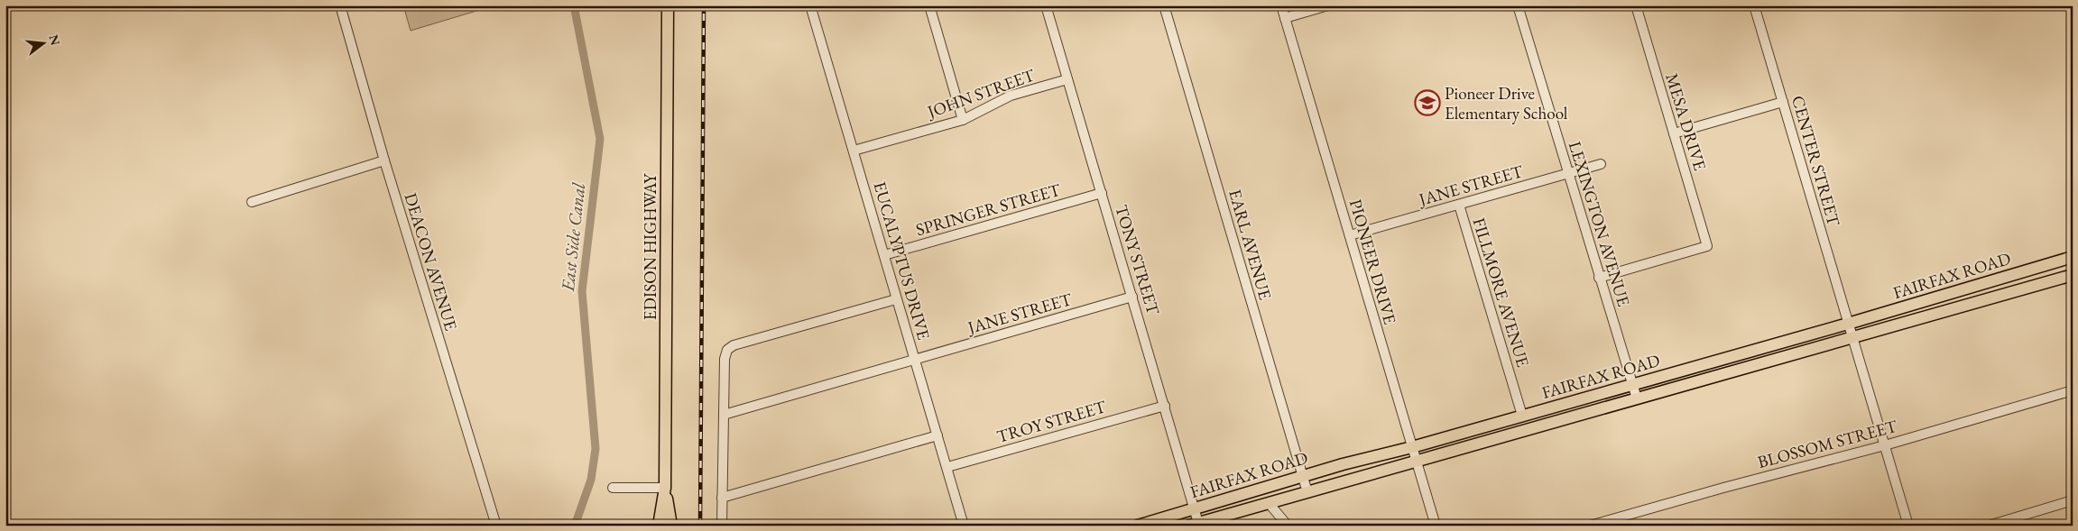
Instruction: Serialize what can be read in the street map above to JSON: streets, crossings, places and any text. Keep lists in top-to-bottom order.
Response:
{
  "streets": {
    "main road": ["EDISON HIGHWAY", "FAIRFAX ROAD"],
    "street": [
      "JOHN STREET",
      "MESA DRIVE",
      "CENTER STREET",
      "JANE STREET",
      "SPRINGER STREET",
      "LEXINGTON AVENUE",
      "EARL AVENUE",
      "TONY STREET",
      "EUCALYPTUS DRIVE",
      "DEACON AVENUE",
      "PIONEER DRIVE",
      "FILLMORE AVENUE",
      "TROY STREET",
      "BLOSSOM STREET"
    ]
  },
  "crossings": [
    ["JOHN STREET", "TONY STREET"],
    ["JOHN STREET", "EUCALYPTUS DRIVE"],
    ["MESA DRIVE", "LEXINGTON AVENUE"],
    ["CENTER STREET", "FAIRFAX ROAD"],
    ["CENTER STREET", "BLOSSOM STREET"],
    ["JANE STREET", "LEXINGTON AVENUE"],
    ["JANE STREET", "TONY STREET"],
    ["JANE STREET", "EUCALYPTUS DRIVE"],
    ["JANE STREET", "PIONEER DRIVE"],
    ["JANE STREET", "FILLMORE AVENUE"],
    ["SPRINGER STREET", "TONY STREET"],
    ["SPRINGER STREET", "EUCALYPTUS DRIVE"],
    ["LEXINGTON AVENUE", "FAIRFAX ROAD"],
    ["EARL AVENUE", "FAIRFAX ROAD"],
    ["TONY STREET", "FAIRFAX ROAD"],
    ["TONY STREET", "TROY STREET"],
    ["EUCALYPTUS DRIVE", "TROY STREET"],
    ["PIONEER DRIVE", "FAIRFAX ROAD"],
    ["FAIRFAX ROAD", "FILLMORE AVENUE"]
  ],
  "water": ["East Side Canal"],
  "places": {
    "school or university": ["Pioneer Drive Elementary School"]
  },
  "north": "right"
}
